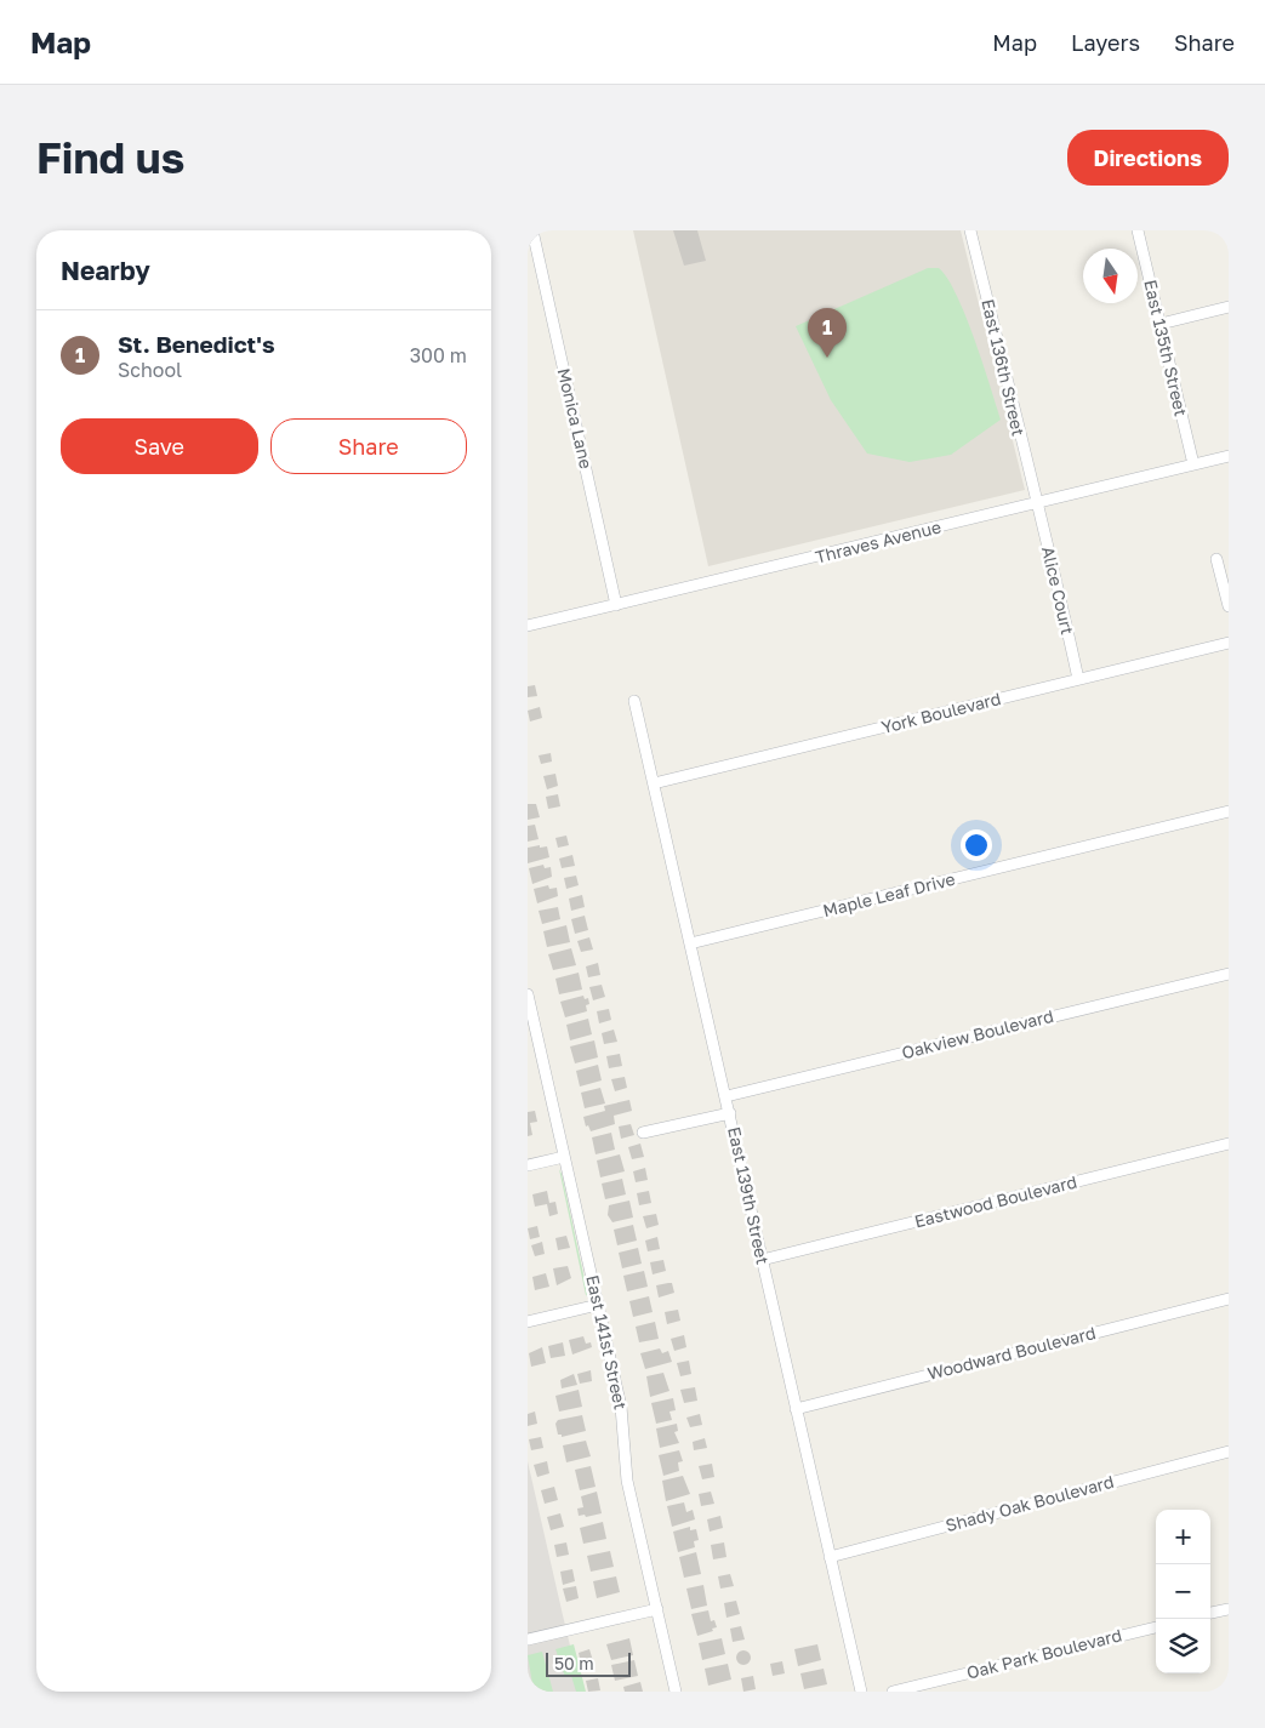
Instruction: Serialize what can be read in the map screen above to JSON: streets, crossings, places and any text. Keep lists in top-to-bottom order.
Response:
{
  "streets": {
    "street": [
      "East 135th Street",
      "East 136th Street",
      "Monica Lane",
      "Thraves Avenue",
      "Alice Court",
      "York Boulevard",
      "Maple Leaf Drive",
      "Oakview Boulevard",
      "East 139th Street",
      "Eastwood Boulevard",
      "East 141st Street",
      "Woodward Boulevard",
      "Shady Oak Boulevard",
      "Oak Park Boulevard"
    ]
  },
  "crossings": [
    ["East 135th Street", "Thraves Avenue"],
    ["East 136th Street", "Thraves Avenue"],
    ["East 136th Street", "Alice Court"],
    ["Monica Lane", "Thraves Avenue"],
    ["Thraves Avenue", "Alice Court"],
    ["Alice Court", "York Boulevard"],
    ["York Boulevard", "East 139th Street"],
    ["Maple Leaf Drive", "East 139th Street"],
    ["Oakview Boulevard", "East 139th Street"],
    ["East 139th Street", "Eastwood Boulevard"],
    ["East 139th Street", "Woodward Boulevard"],
    ["East 139th Street", "Shady Oak Boulevard"]
  ],
  "scale_bar": "50 m",
  "north": "bottom",
  "page": {
    "header": "Map",
    "nav": ["Map", "Layers", "Share"],
    "buttons": [
      "Directions",
      ["Save", "Share"]
    ],
    "title": "Find us",
    "heading": "Nearby",
    "pins": "1",
    "list": [
      {
        "mark": "1",
        "name": "St. Benedict's",
        "note": "School",
        "value": "300 m"
      }
    ],
    "map_buttons": ["+", "−"],
    "scale": "50 m"
  }
}
